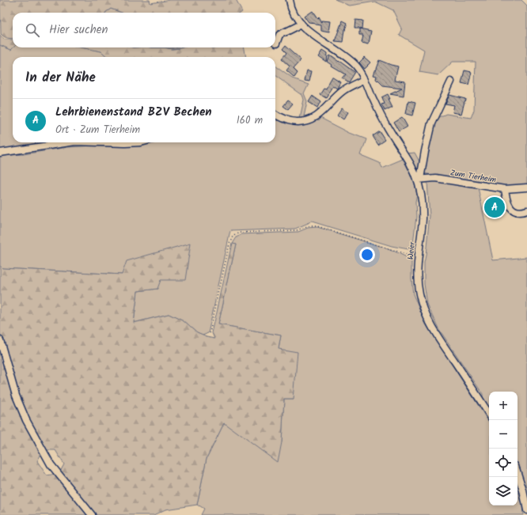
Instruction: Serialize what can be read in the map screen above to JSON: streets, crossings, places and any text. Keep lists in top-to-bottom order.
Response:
{
  "streets": {
    "street": ["Zum Tierheim", "Weier"]
  },
  "crossings": [
    ["Zum Tierheim", "Weier"]
  ],
  "page": {
    "search": "Hier suchen",
    "heading": "In der Nähe",
    "list": [
      {
        "mark": "A",
        "name": "Lehrbienenstand BZV Bechen",
        "note": "Ort · Zum Tierheim",
        "value": "160 m"
      }
    ],
    "pins": "A",
    "map_buttons": ["+", "−"]
  }
}
